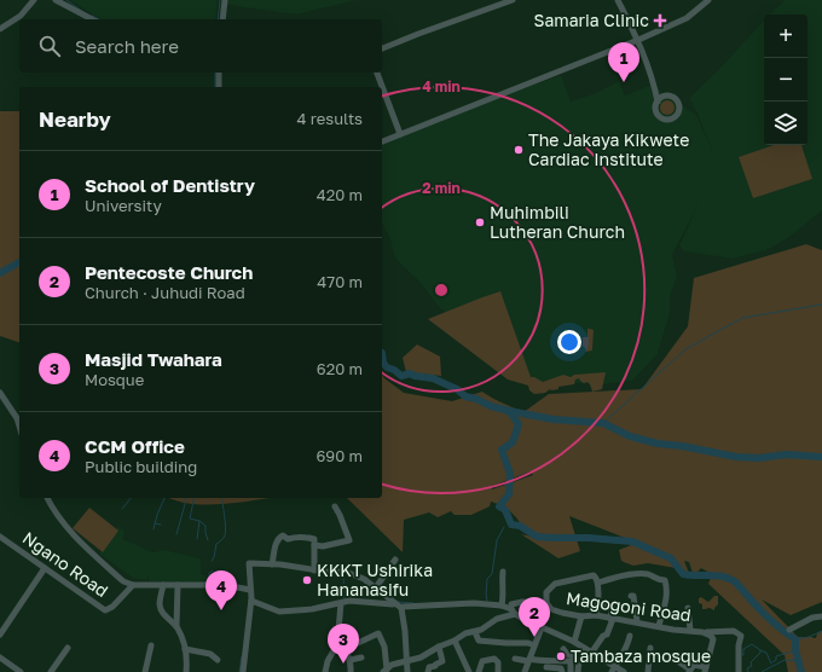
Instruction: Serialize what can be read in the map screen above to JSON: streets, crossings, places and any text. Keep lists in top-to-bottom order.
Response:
{
  "streets": {
    "street": ["Ngano Road", "Magogoni Road"]
  },
  "places": {
    "health": ["Samaria Clinic"],
    "other": [
      "The Jakaya Kikwete Cardiac Institute",
      "Muhimbili Lutheran Church",
      "KKKT Ushirika Hananasifu",
      "Tambaza mosque"
    ]
  },
  "page": {
    "map_buttons": ["+", "−"],
    "search": "Search here",
    "pins": [
      "1",
      "4",
      "2",
      "3"
    ],
    "heading": ["Nearby", "4 results"],
    "list": [
      {
        "mark": "1",
        "name": "School of Dentistry",
        "note": "University",
        "value": "420 m"
      },
      {
        "mark": "2",
        "name": "Pentecoste Church",
        "note": "Church · Juhudi Road",
        "value": "470 m"
      },
      {
        "mark": "3",
        "name": "Masjid Twahara",
        "note": "Mosque",
        "value": "620 m"
      },
      {
        "mark": "4",
        "name": "CCM Office",
        "note": "Public building",
        "value": "690 m"
      }
    ]
  },
  "rings": ["4 min", "2 min"]
}
